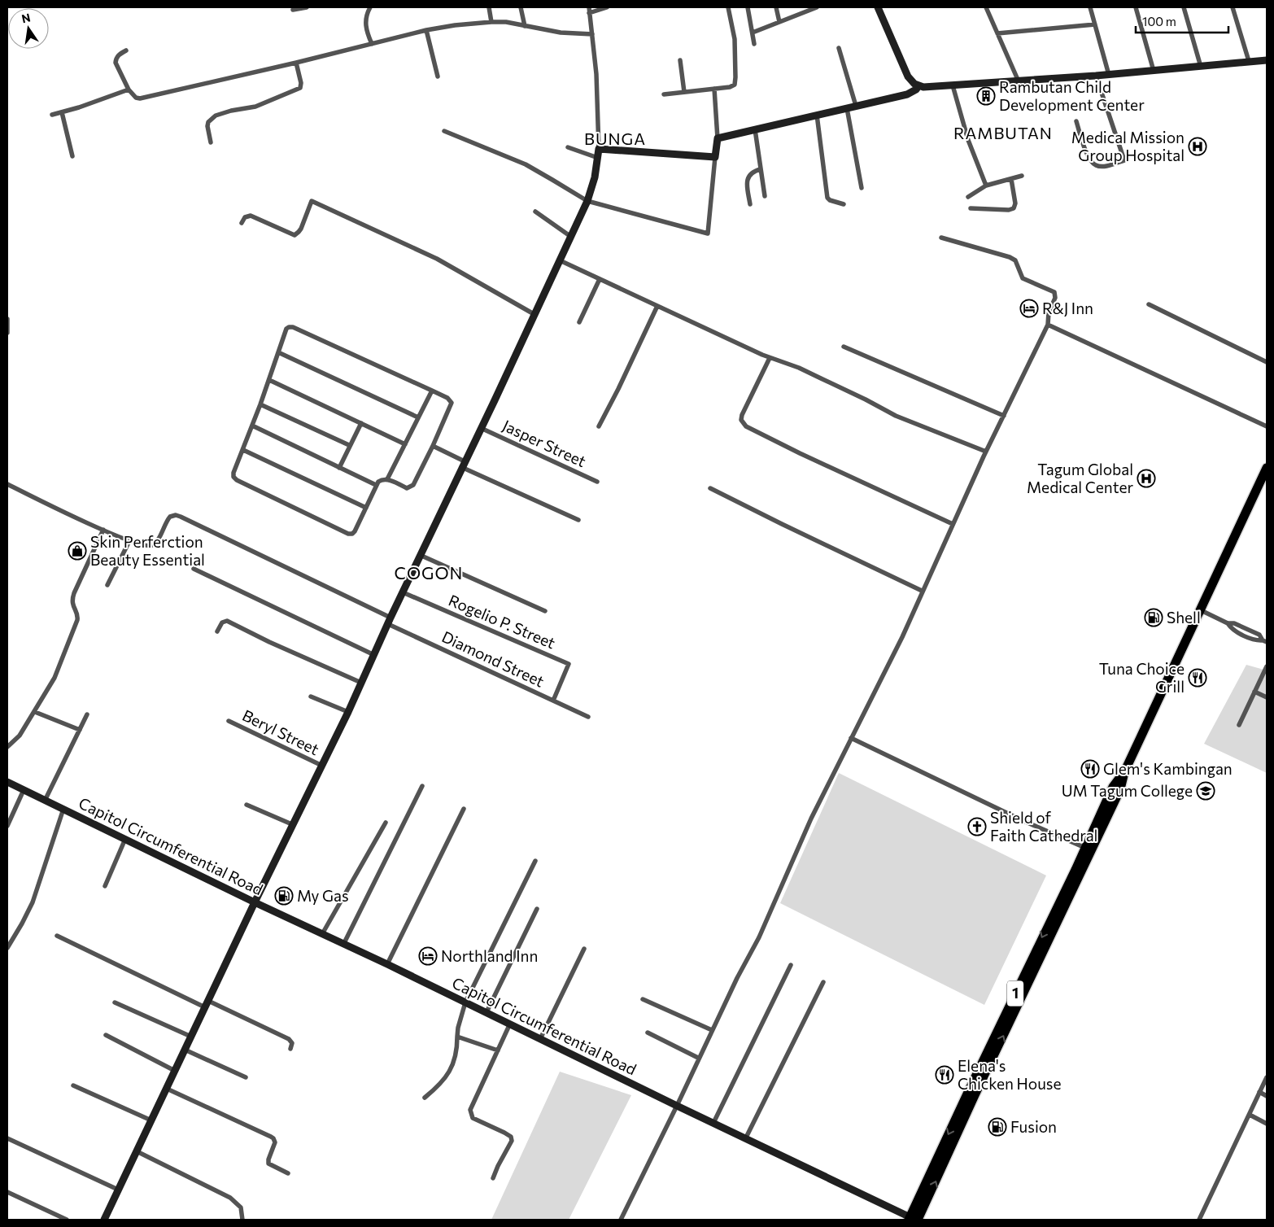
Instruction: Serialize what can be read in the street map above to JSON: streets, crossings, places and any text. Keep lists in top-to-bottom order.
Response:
{
  "streets": {
    "highway": ["1"],
    "street": [
      "Jasper Street",
      "Rogelio P. Street",
      "Diamond Street",
      "Beryl Street",
      "Capitol Circumferential Road"
    ]
  },
  "crossings": [
    ["Rogelio P. Street", "Diamond Street"],
    ["Capitol Circumferential Road", "1"]
  ],
  "districts": ["RAMBUTAN", "BUNGA", "COGON"],
  "places": {
    "building": ["Rambutan Child Development Center"],
    "hospital": ["Medical Mission Group Hospital", "Tagum Global Medical Center"],
    "hotel": ["R&J Inn", "Northland Inn"],
    "shop": ["Skin Perferction Beauty Essential"],
    "fuel station": ["Shell", "My Gas", "Fusion"],
    "restaurant": ["Tuna Choice Grill", "Glem's Kambingan", "Elena's Chicken House"],
    "school or university": ["UM Tagum College"],
    "church": ["Shield of Faith Cathedral"]
  },
  "scale_bar": "100 m",
  "north": "top"
}
